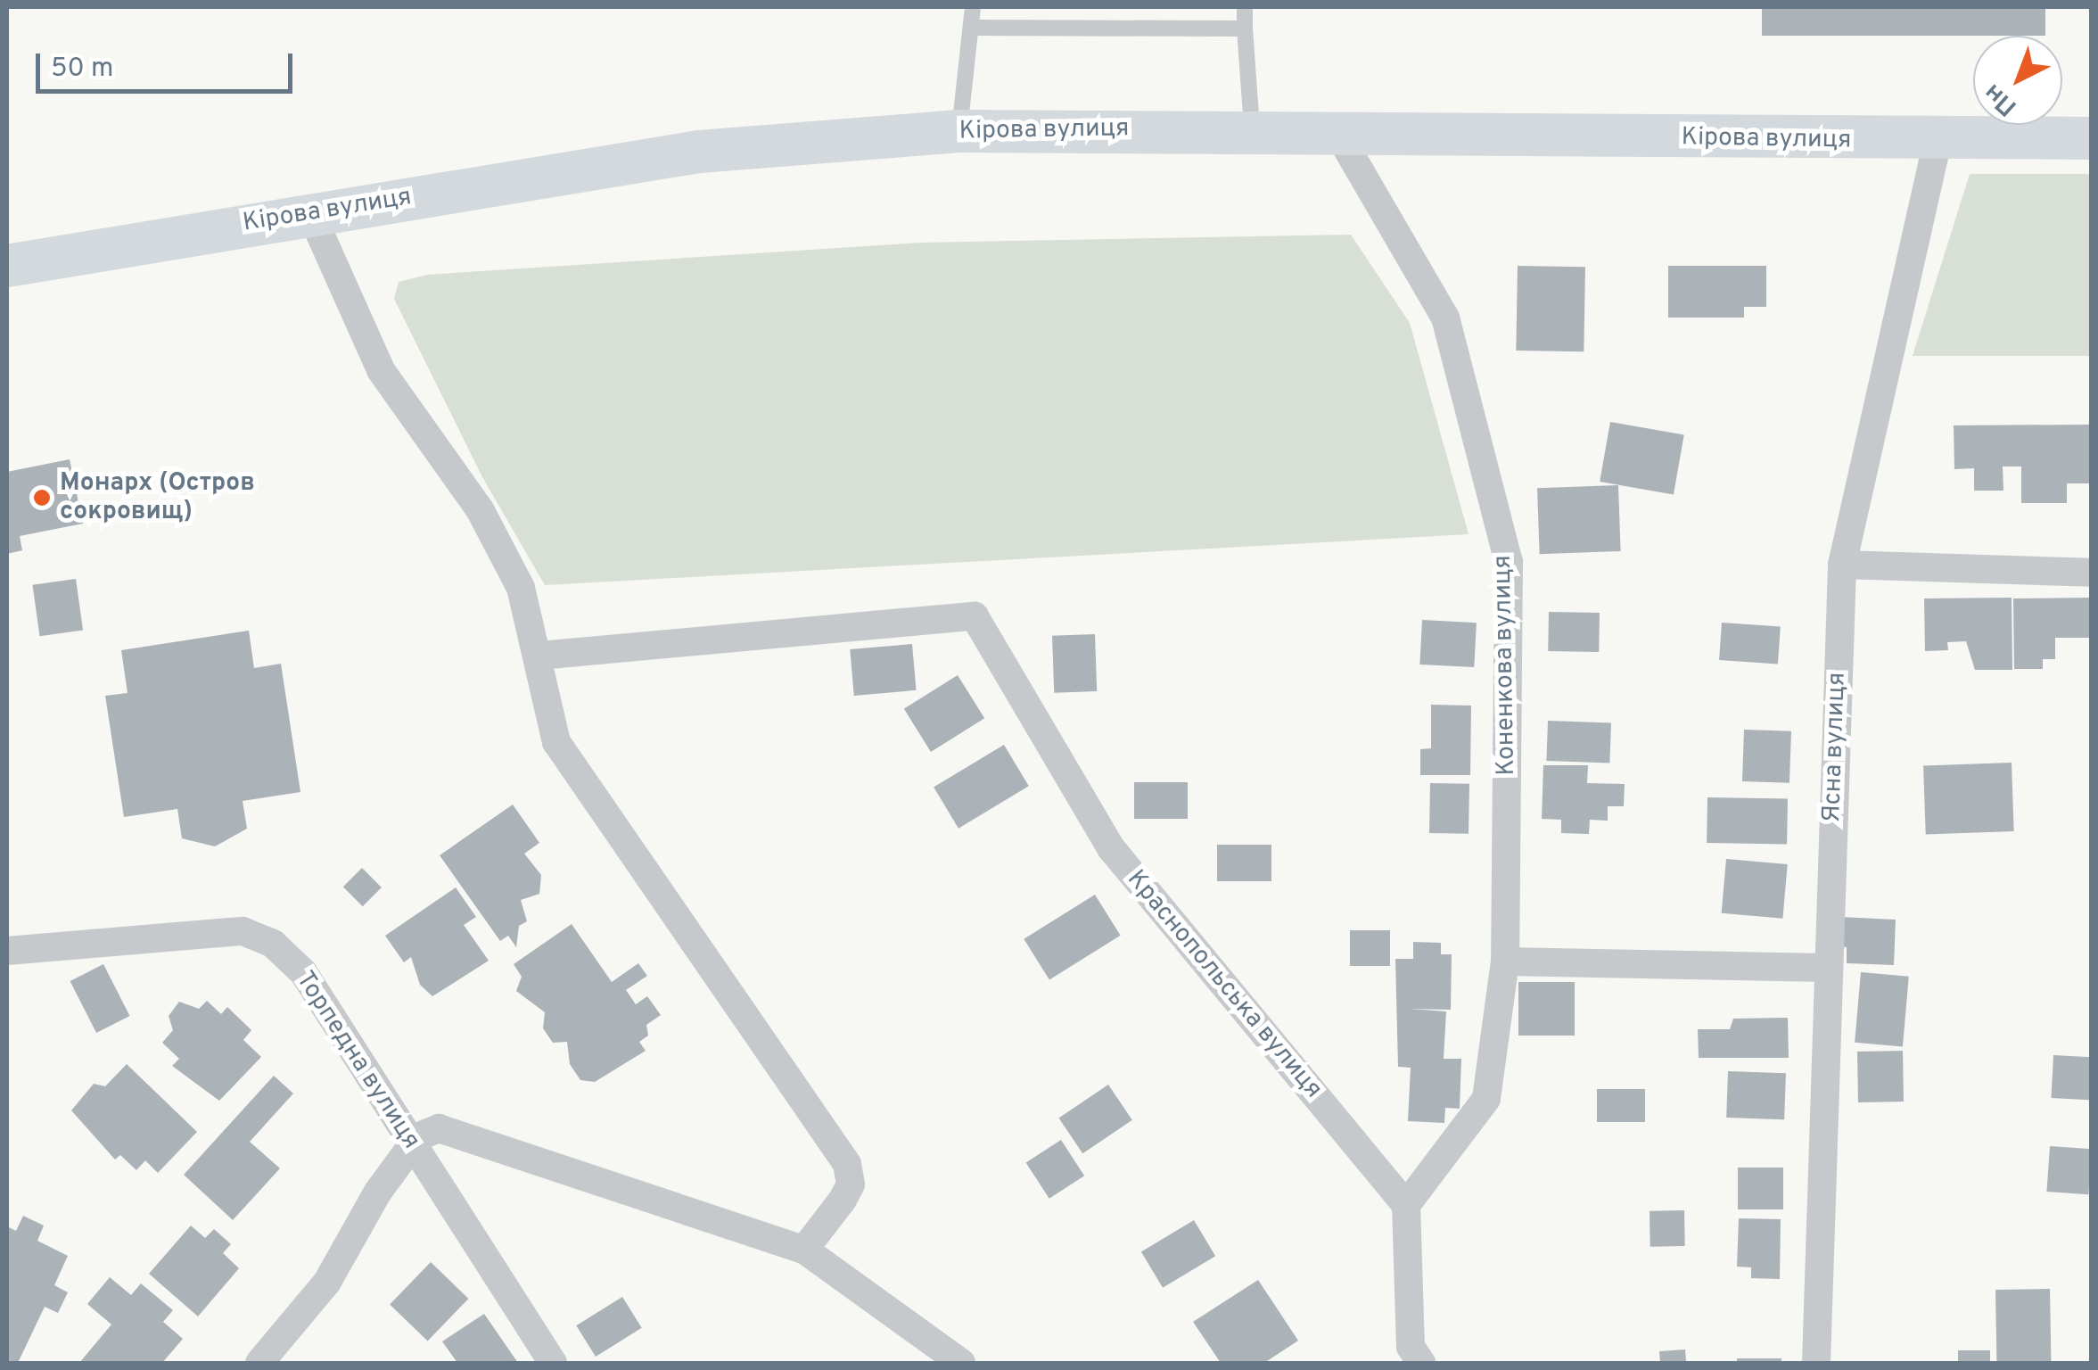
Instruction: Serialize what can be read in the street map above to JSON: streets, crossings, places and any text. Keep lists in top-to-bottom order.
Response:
{
  "streets": {
    "main road": ["Кірова вулиця"],
    "street": [
      "Коненкова вулиця",
      "Ясна вулиця",
      "Краснопольська вулиця",
      "Торпедна вулиця"
    ]
  },
  "crossings": [
    ["Кірова вулиця", "Коненкова вулиця"],
    ["Кірова вулиця", "Ясна вулиця"],
    ["Коненкова вулиця", "Краснопольська вулиця"]
  ],
  "places": ["Монарх (Остров сокровищ)"],
  "scale_bar": "50 m",
  "north": "bottom left"
}
